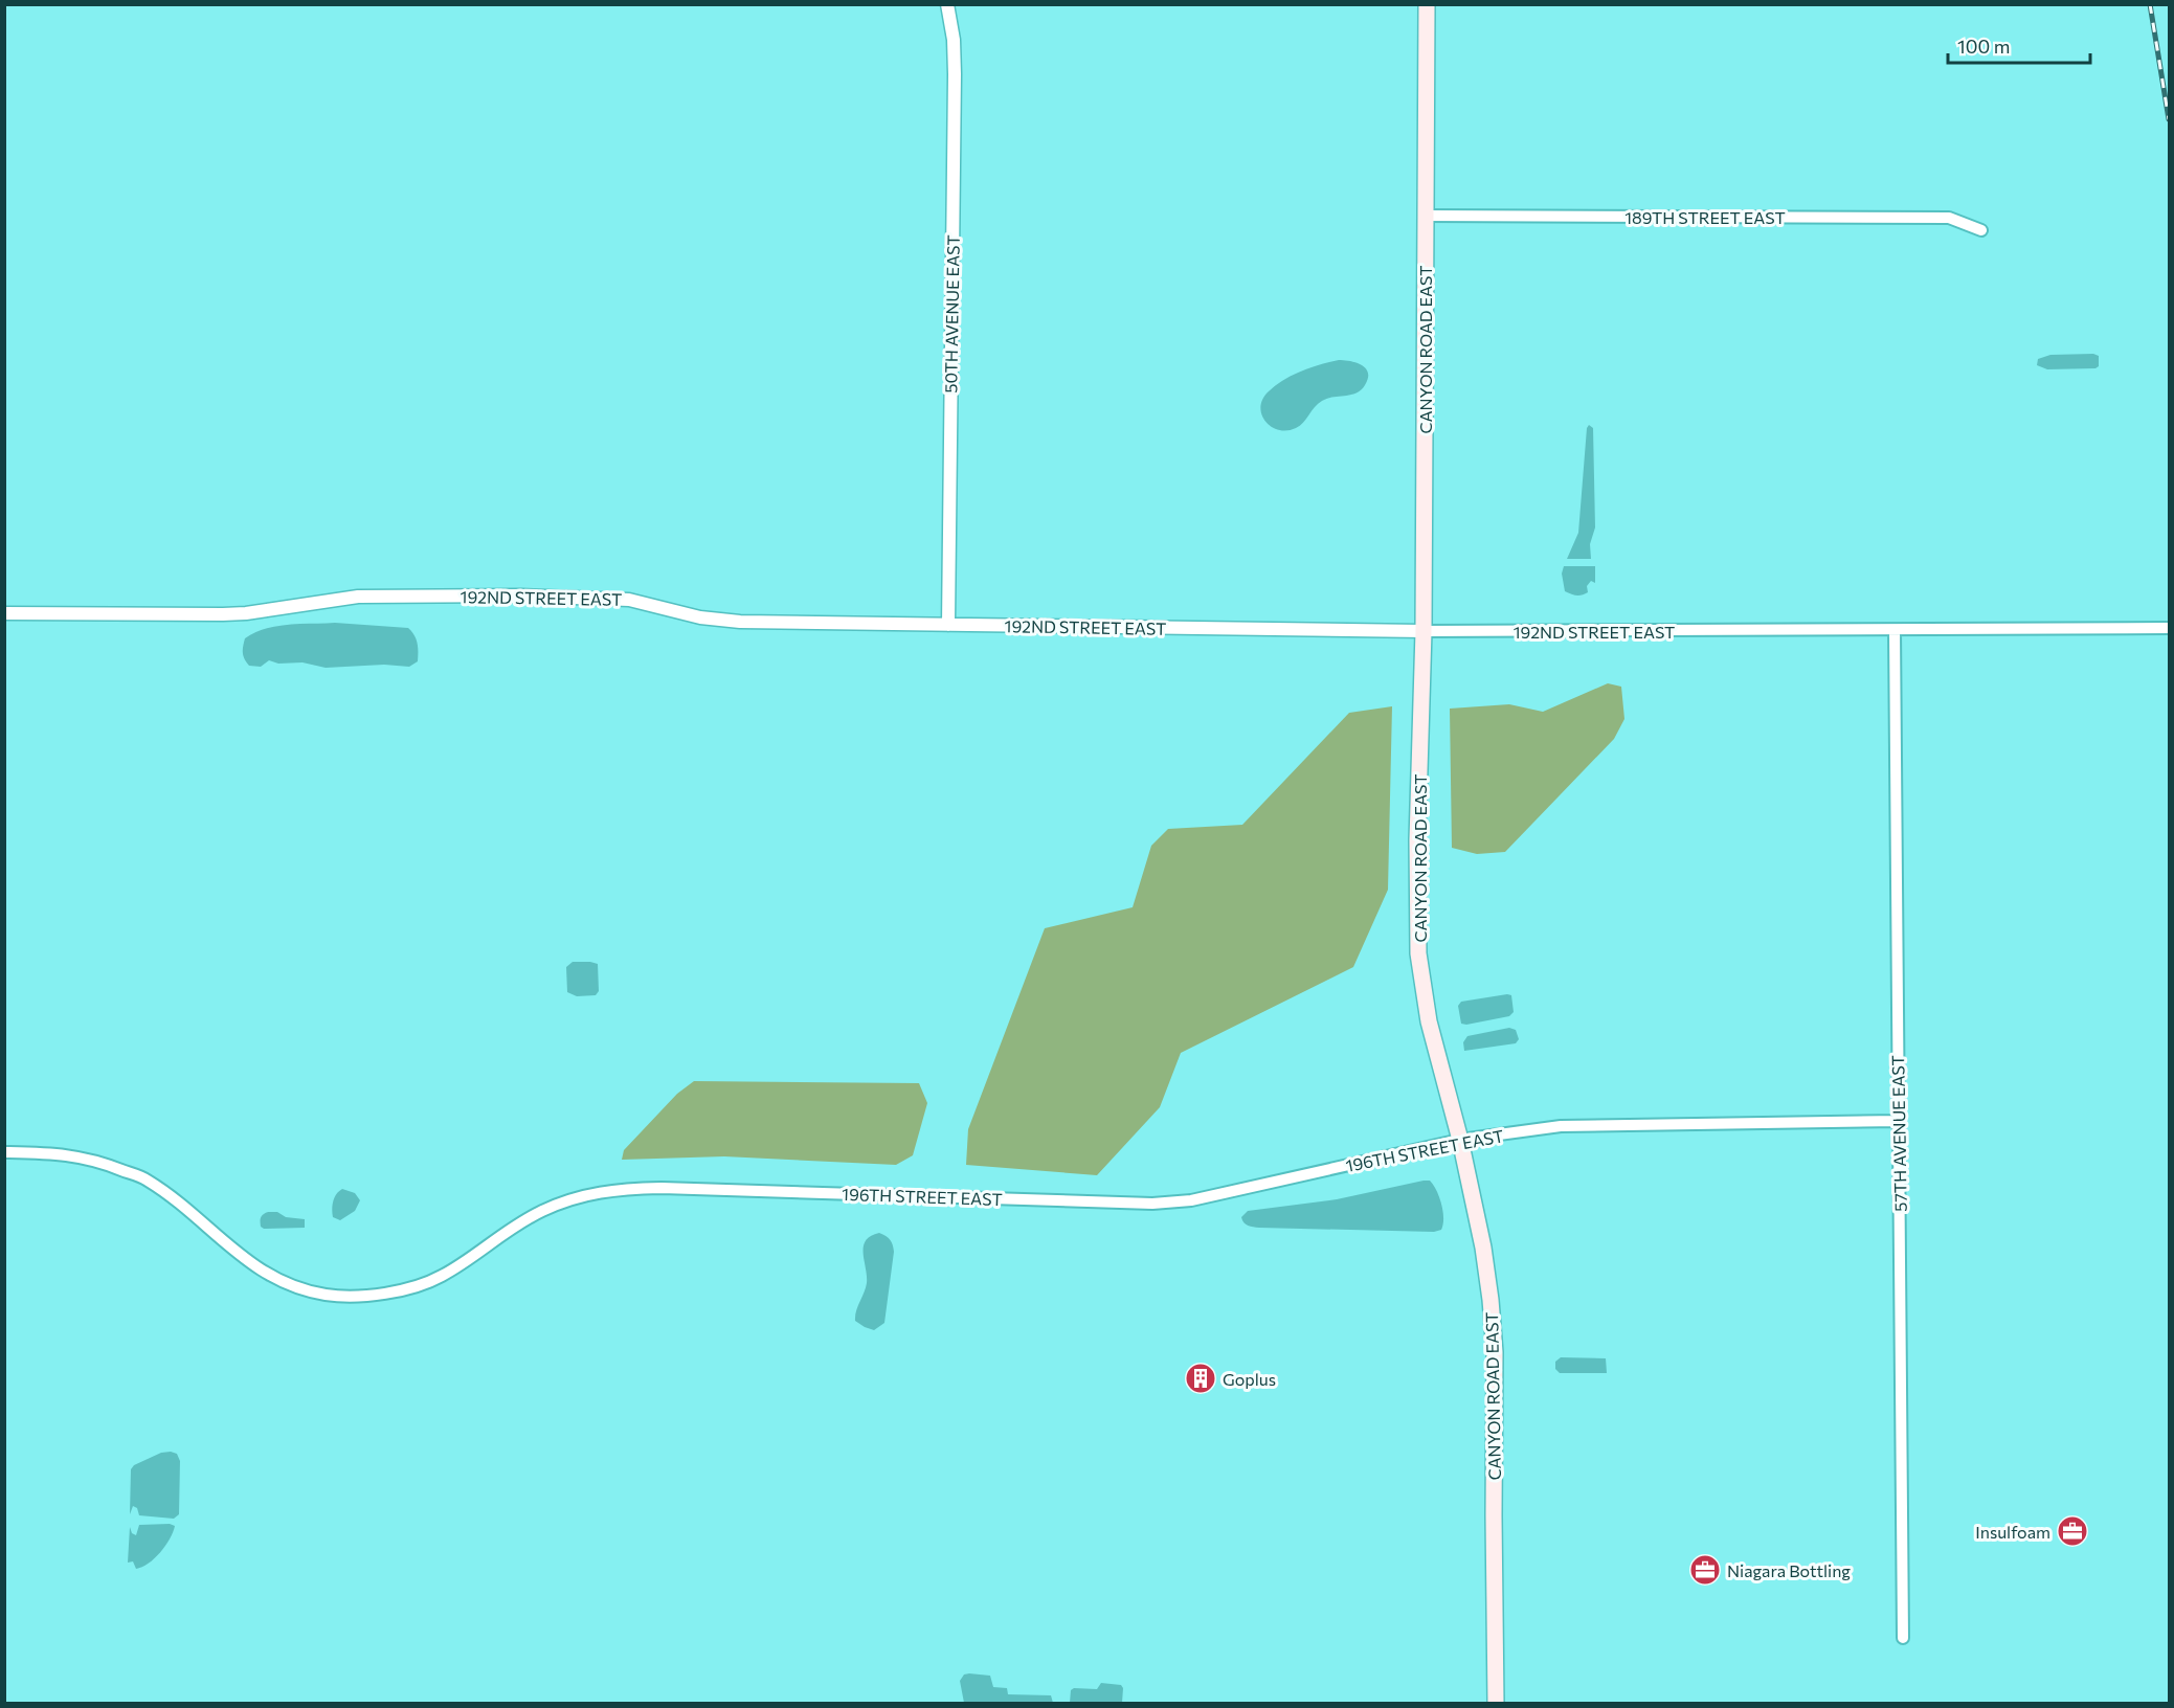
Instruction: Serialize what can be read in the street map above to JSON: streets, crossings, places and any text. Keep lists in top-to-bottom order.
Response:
{
  "streets": {
    "main road": ["CANYON ROAD EAST"],
    "street": [
      "189TH STREET EAST",
      "50TH AVENUE EAST",
      "192ND STREET EAST",
      "57TH AVENUE EAST",
      "196TH STREET EAST"
    ]
  },
  "crossings": [
    ["189TH STREET EAST", "CANYON ROAD EAST"],
    ["50TH AVENUE EAST", "192ND STREET EAST"],
    ["CANYON ROAD EAST", "192ND STREET EAST"],
    ["CANYON ROAD EAST", "196TH STREET EAST"],
    ["192ND STREET EAST", "57TH AVENUE EAST"],
    ["57TH AVENUE EAST", "196TH STREET EAST"]
  ],
  "places": {
    "building": ["Goplus"],
    "office": ["Insulfoam", "Niagara Bottling"]
  },
  "scale_bar": "100 m"
}
